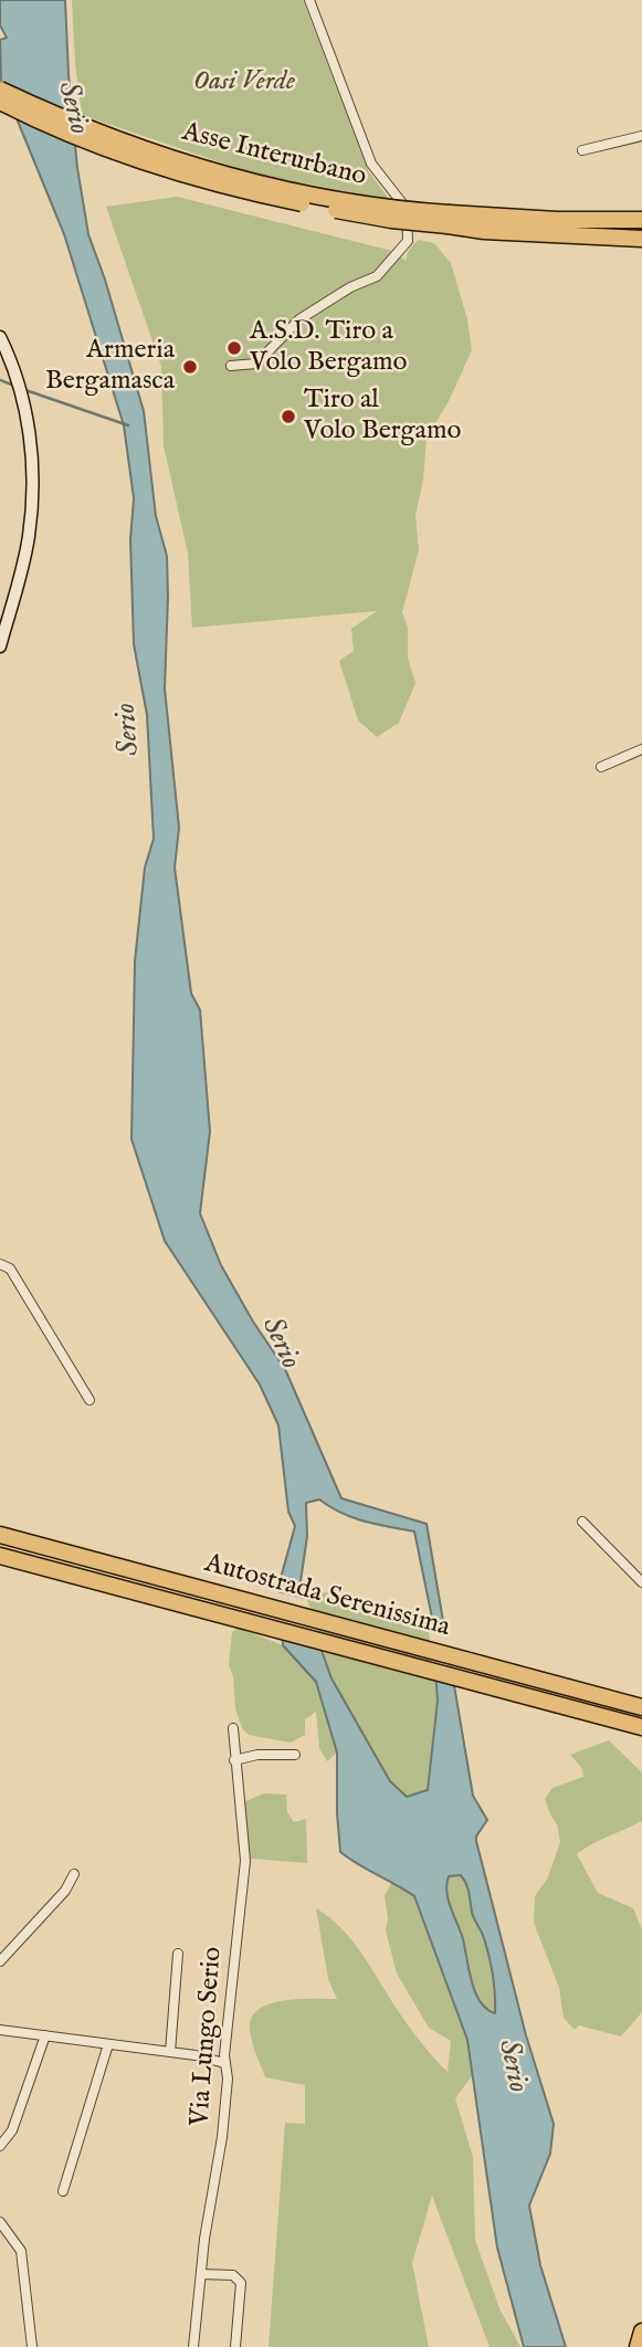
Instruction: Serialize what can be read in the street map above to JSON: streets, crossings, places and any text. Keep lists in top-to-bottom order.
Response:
{
  "streets": {
    "highway": ["Asse Interurbano", "Autostrada Serenissima"],
    "street": ["Via Lungo Serio"]
  },
  "water": ["Serio"],
  "parks": ["Oasi Verde"],
  "places": ["A.S.D. Tiro a Volo Bergamo", "Armeria Bergamasca", "Tiro al Volo Bergamo"]
}
